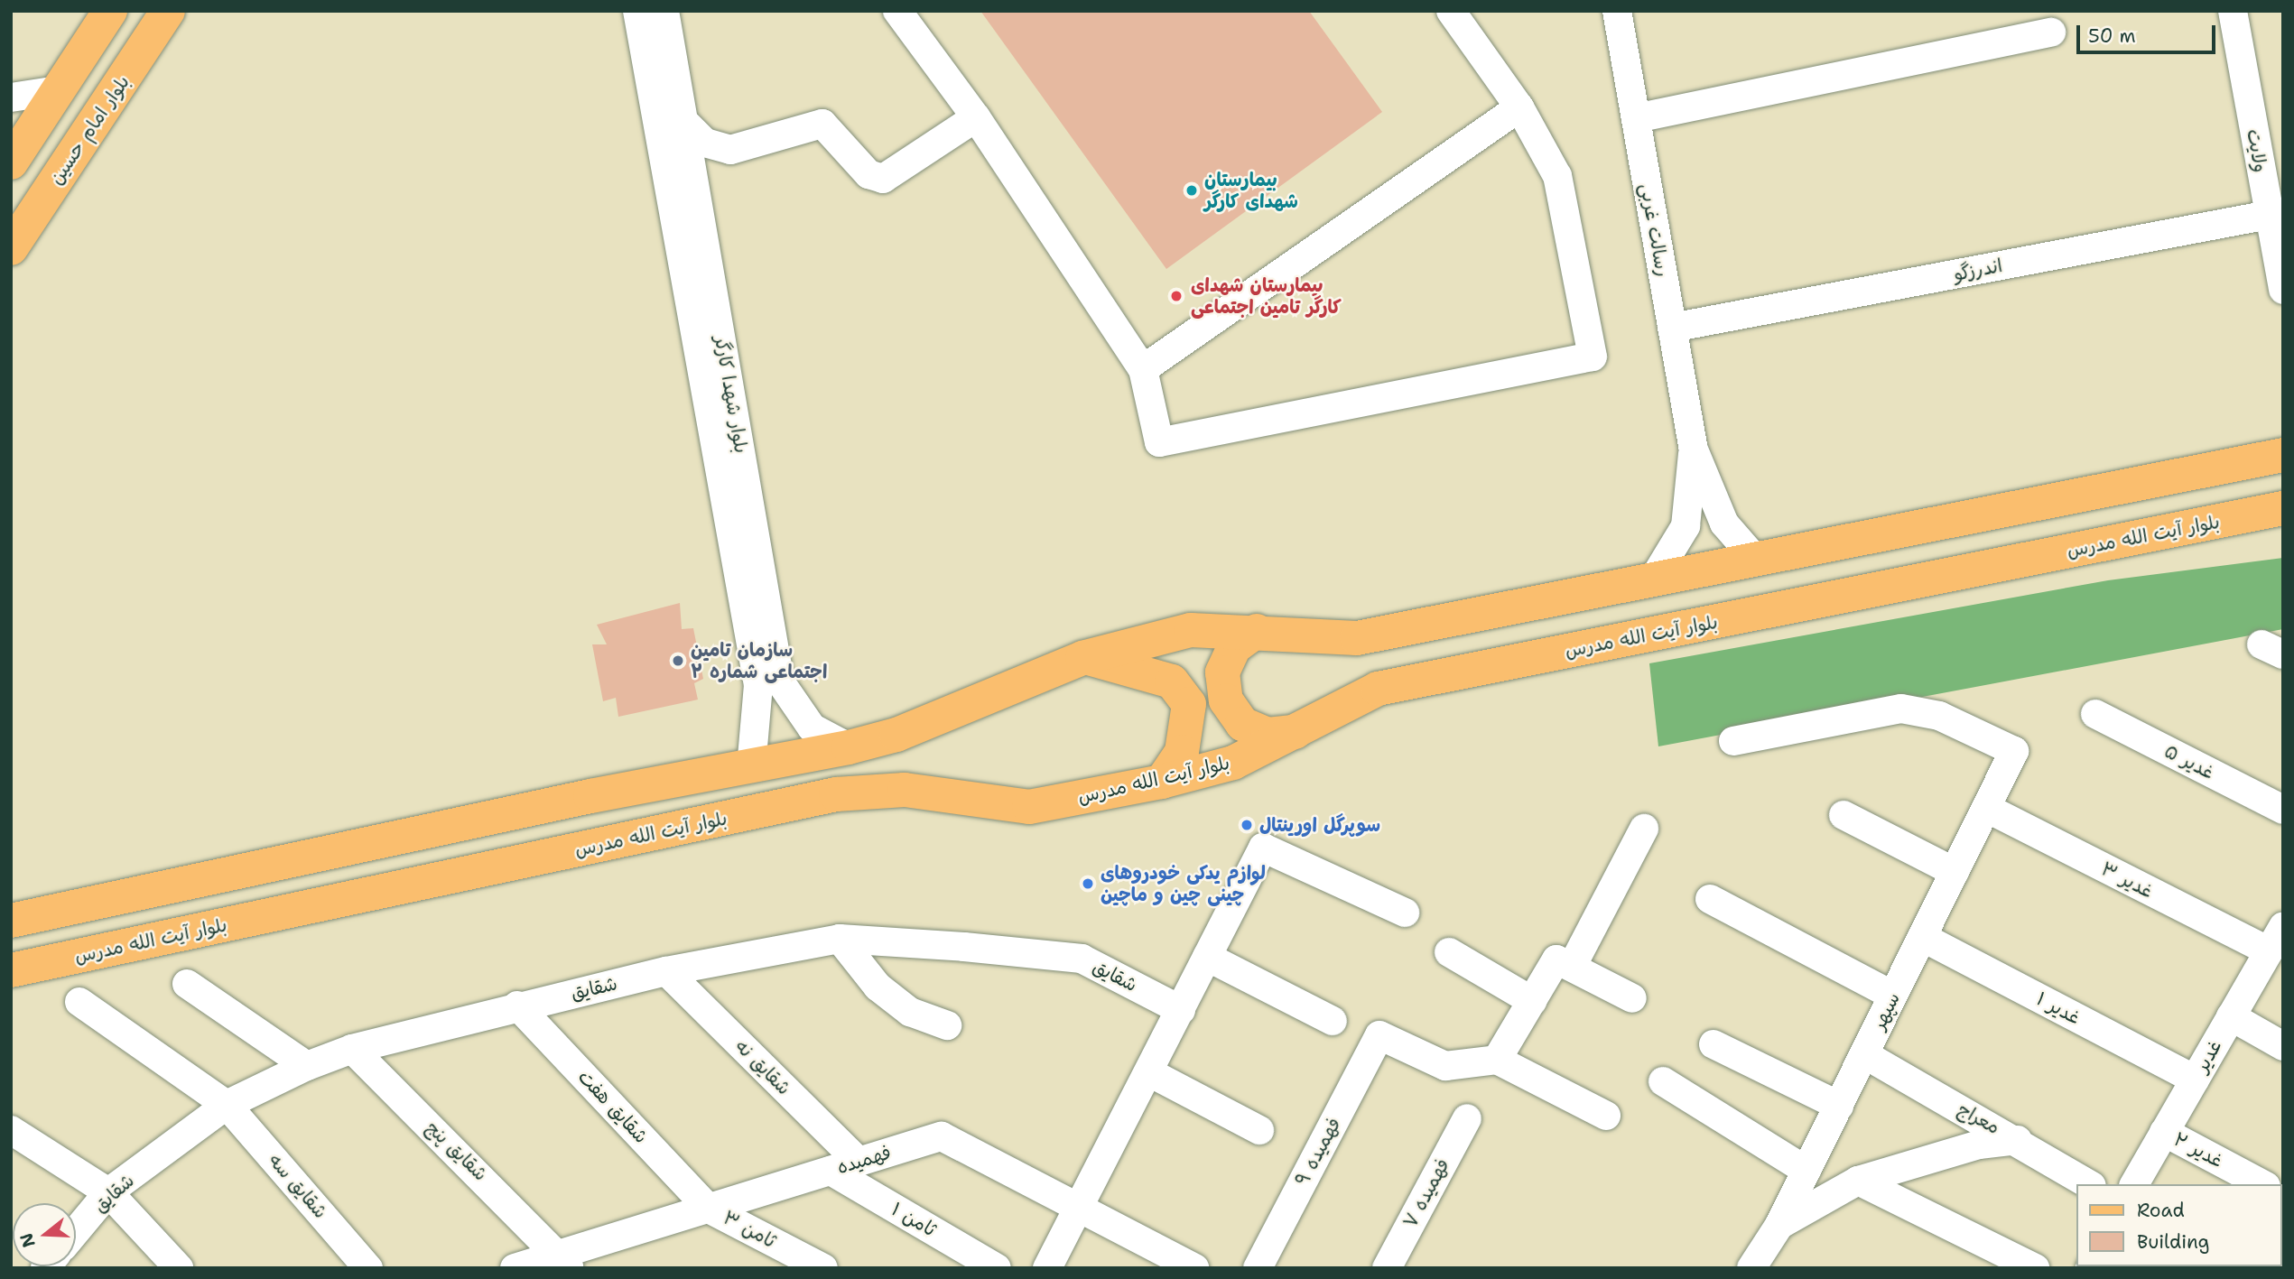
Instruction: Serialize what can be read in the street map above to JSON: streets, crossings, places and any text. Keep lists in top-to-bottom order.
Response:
{
  "streets": {
    "main road": ["بلوار امام حسین", "بلوار آیت الله مدرس"],
    "street": [
      "ولایت",
      "رسالت غربی",
      "اندرزگو",
      "بلوار شهدا کارگر",
      "غدیر ۵",
      "غدیر ۳",
      "شقایق",
      "غدیر ۱",
      "سپهر",
      "غدیر",
      "شقایق نه",
      "شقایق هفت",
      "معراج",
      "غدیر ۲",
      "شقایق پنج",
      "فهمیده ۹",
      "فهمیده",
      "شقایق سه",
      "فهمیده ۷",
      "ثامن ۱",
      "ثامن ۳"
    ]
  },
  "crossings": [
    ["ولایت", "اندرزگو"],
    ["رسالت غربی", "اندرزگو"],
    ["غدیر ۳", "سپهر"],
    ["غدیر ۳", "غدیر"],
    ["شقایق", "شقایق نه"],
    ["شقایق", "شقایق هفت"],
    ["شقایق", "شقایق پنج"],
    ["شقایق", "شقایق سه"],
    ["غدیر ۱", "سپهر"],
    ["غدیر ۱", "غدیر"],
    ["سپهر", "معراج"],
    ["غدیر", "غدیر ۲"],
    ["شقایق نه", "فهمیده"],
    ["شقایق هفت", "فهمیده"],
    ["شقایق هفت", "ثامن ۳"],
    ["شقایق پنج", "فهمیده"],
    ["فهمیده", "ثامن ۱"],
    ["فهمیده", "ثامن ۳"]
  ],
  "places": [
    "بیمارستان شهدای کارگر",
    "بیمارستان شهدای کارگر تامین اجتماعی",
    "سازمان تامین اجتماعی شماره ۲",
    "سوپرگل اورینتال",
    "لوازم یدکی خودروهای چینی چین و ماچین"
  ],
  "legend": ["Road", "Building"],
  "scale_bar": "50 m",
  "north": "left"
}
